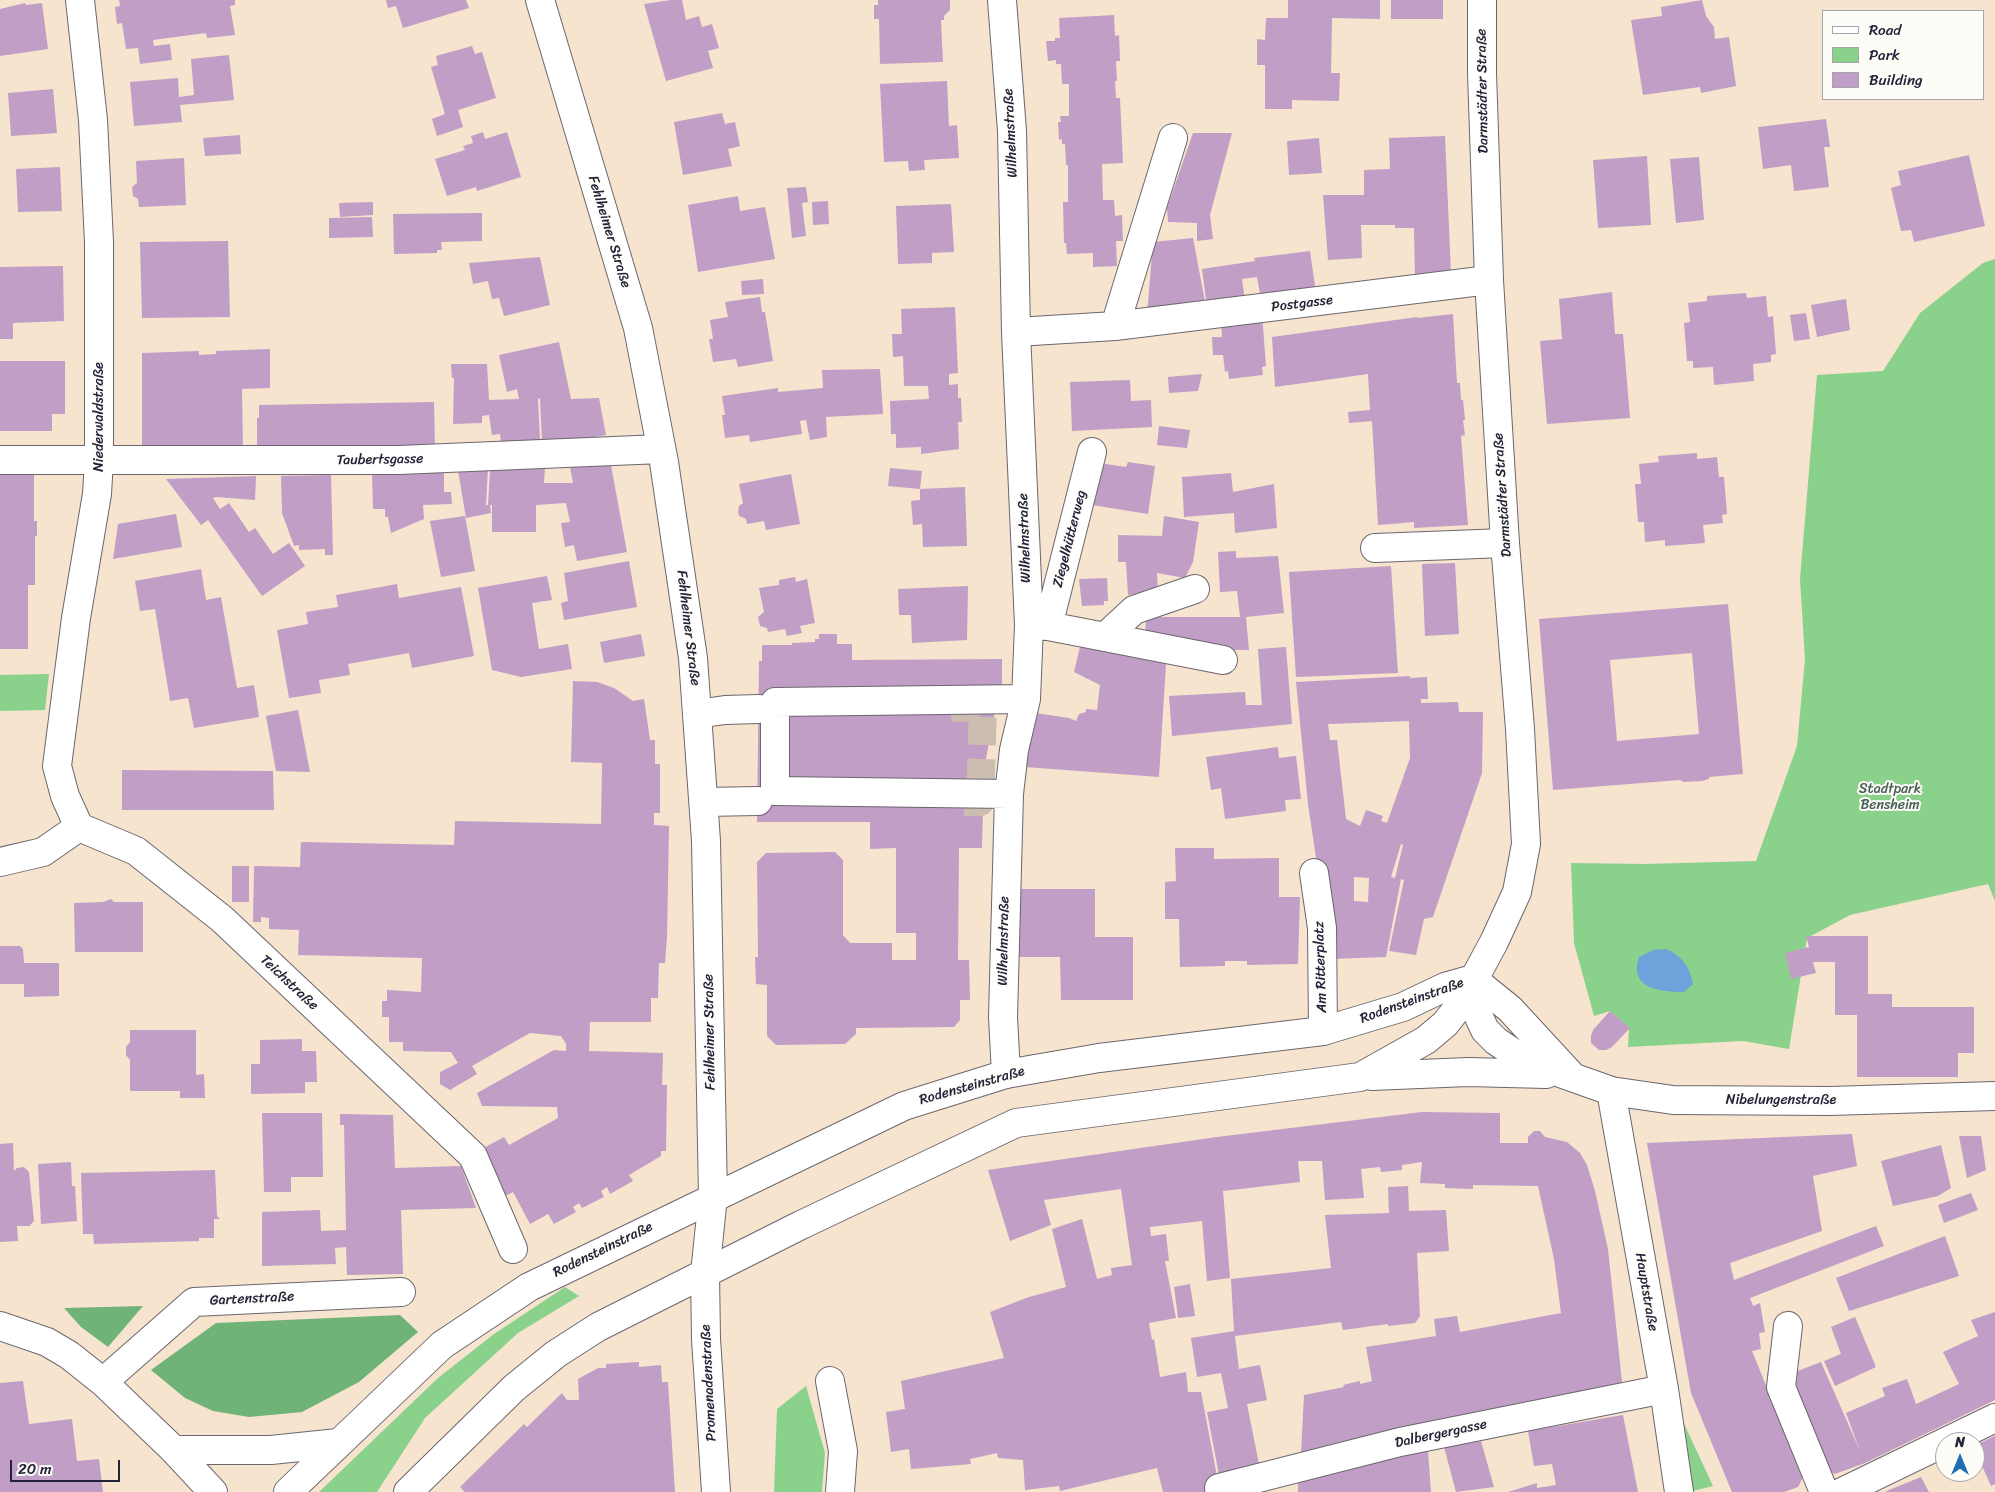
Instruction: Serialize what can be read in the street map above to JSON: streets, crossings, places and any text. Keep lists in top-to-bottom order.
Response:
{
  "streets": {
    "street": [
      "Darmstädter Straße",
      "Wilhelmstraße",
      "Fehlheimer Straße",
      "Postgasse",
      "Niederwaldstraße",
      "Taubertsgasse",
      "Ziegelhütterweg",
      "Am Ritterplatz",
      "Teichstraße",
      "Rodensteinstraße",
      "Nibelungenstraße",
      "Hauptstraße",
      "Gartenstraße",
      "Promenadenstraße",
      "Dalbergergasse"
    ]
  },
  "crossings": [
    ["Darmstädter Straße", "Postgasse"],
    ["Darmstädter Straße", "Rodensteinstraße"],
    ["Darmstädter Straße", "Nibelungenstraße"],
    ["Wilhelmstraße", "Postgasse"],
    ["Wilhelmstraße", "Ziegelhütterweg"],
    ["Wilhelmstraße", "Rodensteinstraße"],
    ["Fehlheimer Straße", "Taubertsgasse"],
    ["Fehlheimer Straße", "Rodensteinstraße"],
    ["Fehlheimer Straße", "Promenadenstraße"],
    ["Niederwaldstraße", "Taubertsgasse"],
    ["Niederwaldstraße", "Teichstraße"],
    ["Am Ritterplatz", "Rodensteinstraße"],
    ["Rodensteinstraße", "Nibelungenstraße"],
    ["Rodensteinstraße", "Promenadenstraße"],
    ["Nibelungenstraße", "Hauptstraße"],
    ["Hauptstraße", "Dalbergergasse"]
  ],
  "parks": ["Stadtpark Bensheim"],
  "legend": ["Road", "Park", "Building"],
  "scale_bar": "20 m",
  "north": "top"
}
